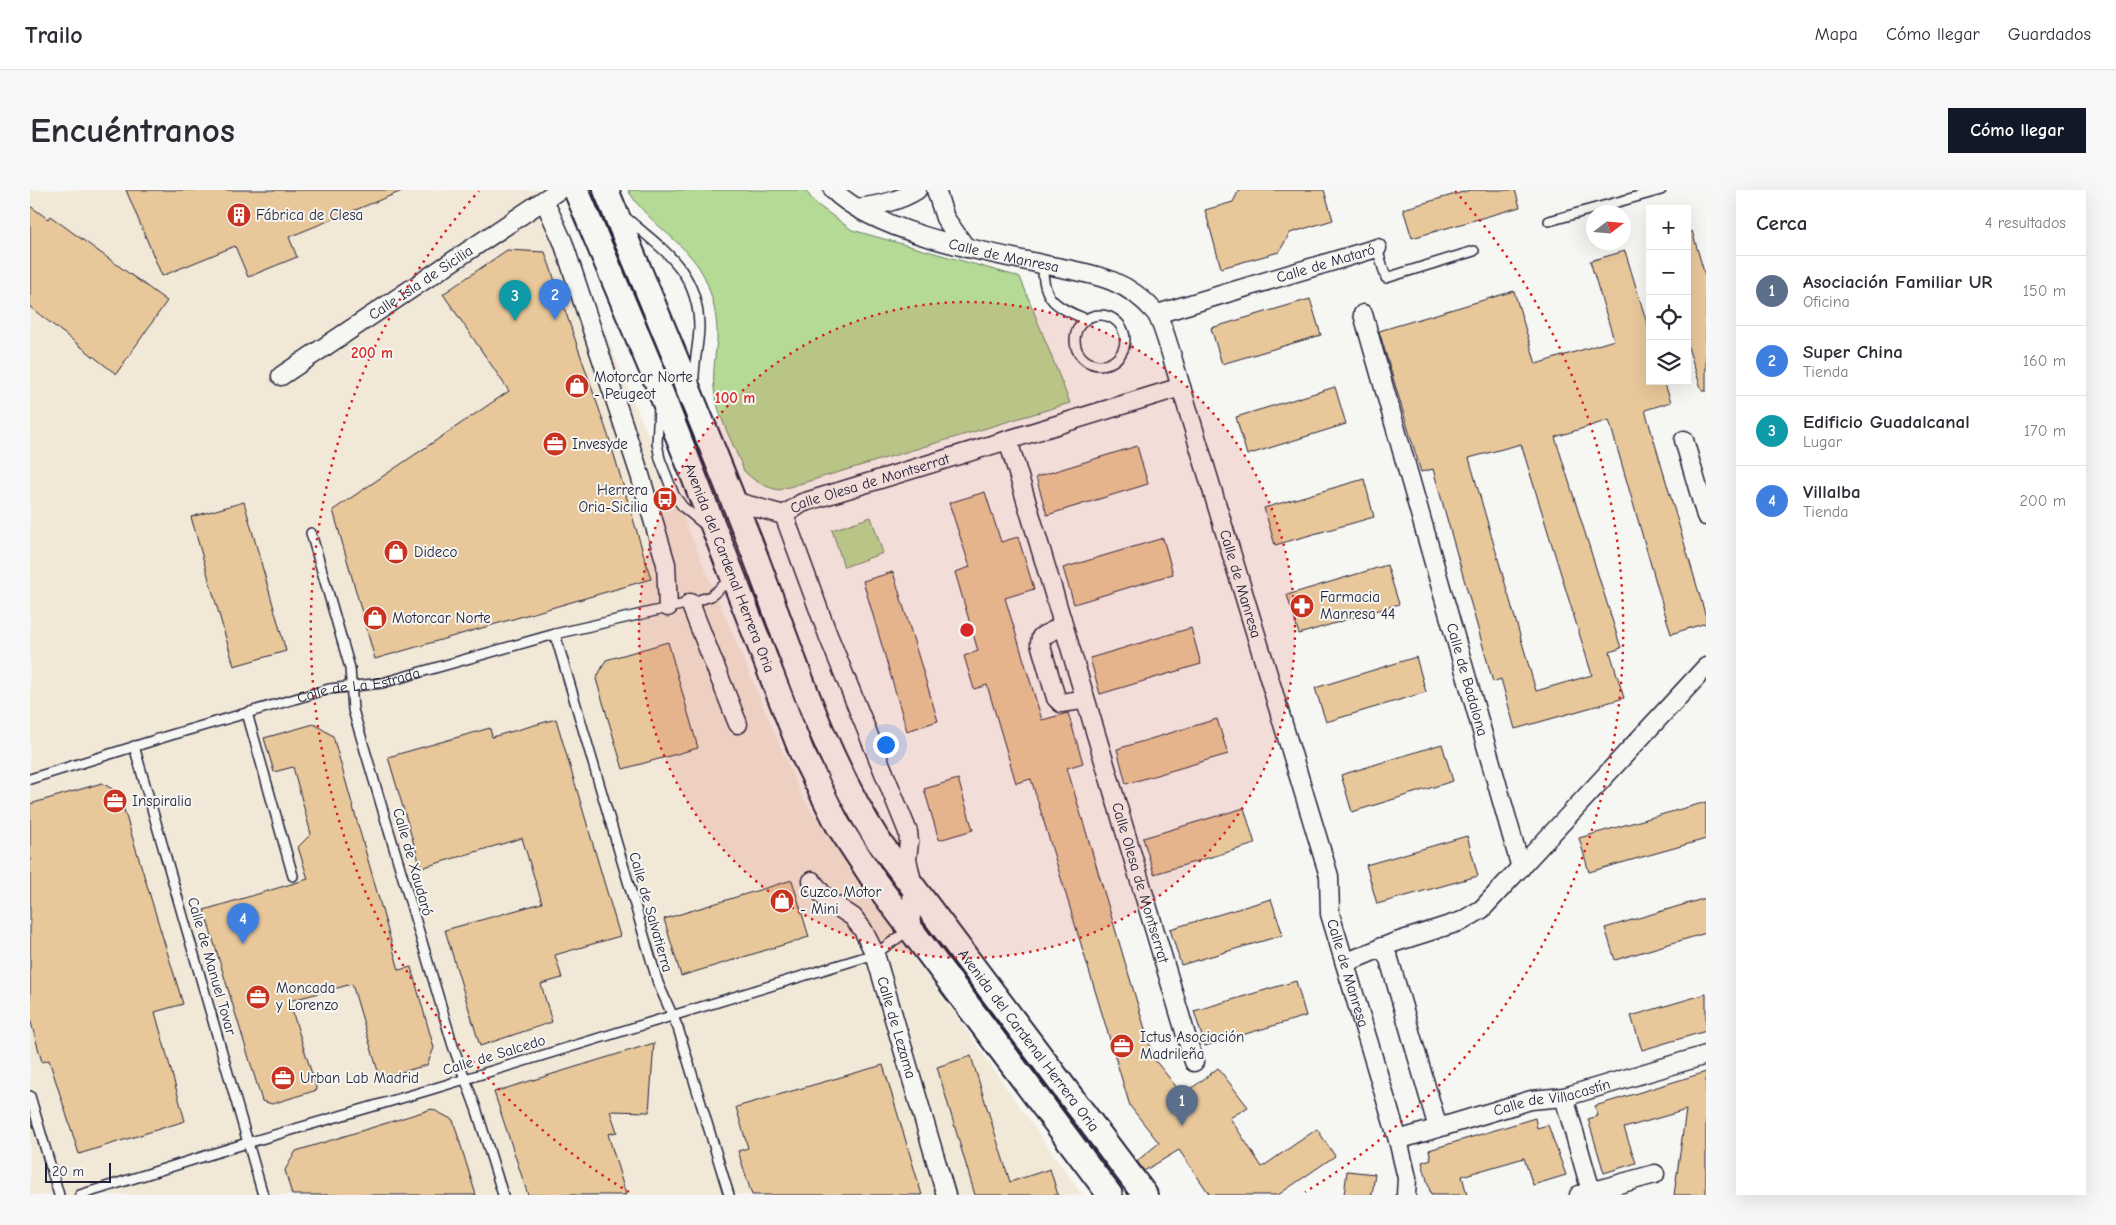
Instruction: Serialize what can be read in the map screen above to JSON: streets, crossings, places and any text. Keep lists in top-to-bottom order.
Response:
{
  "streets": {
    "main road": ["Avenida del Cardenal Herrera Oria"],
    "street": [
      "Calle de Manresa",
      "Calle de Mataró",
      "Calle Isla de Sicilia",
      "Calle Olesa de Montserrat",
      "Calle de Badalona",
      "Calle de Lezama",
      "Calle de Villacastín"
    ],
    "lane": [
      "Calle de La Estrada",
      "Calle de Xaudaró",
      "Calle de Salvatierra",
      "Calle de Manuel Tovar",
      "Calle de Salcedo"
    ]
  },
  "crossings": [
    ["Calle de Manresa", "Calle de Mataró"],
    ["Calle de Manresa", "Calle Olesa de Montserrat"],
    ["Calle de Manresa", "Calle de Villacastín"],
    ["Calle Olesa de Montserrat", "Avenida del Cardenal Herrera Oria"],
    ["Avenida del Cardenal Herrera Oria", "Calle de La Estrada"],
    ["Avenida del Cardenal Herrera Oria", "Calle de Salcedo"],
    ["Calle de La Estrada", "Calle de Xaudaró"],
    ["Calle de La Estrada", "Calle de Salvatierra"],
    ["Calle de La Estrada", "Calle de Manuel Tovar"],
    ["Calle de Xaudaró", "Calle de Salcedo"],
    ["Calle de Salvatierra", "Calle de Salcedo"],
    ["Calle de Manuel Tovar", "Calle de Salcedo"],
    ["Calle de Lezama", "Calle de Salcedo"]
  ],
  "places": {
    "building": ["Fábrica de Clesa"],
    "shop": [
      "Motorcar Norte - Peugeot",
      "Dideco",
      "Motorcar Norte",
      "Cuzco Motor - Mini"
    ],
    "office": [
      "Invesyde",
      "Inspiralia",
      "Moncada y Lorenzo",
      "Ictus Asociación Madrileña",
      "Urban Lab Madrid"
    ],
    "bus stop": ["Herrera Oria-Sicilia"],
    "pharmacy": ["Farmacia Manresa 44"]
  },
  "scale_bar": "20 m",
  "north": "right",
  "page": {
    "header": "Trailo",
    "nav": ["Mapa", "Cómo llegar", "Guardados"],
    "buttons": "Cómo llegar",
    "title": "Encuéntranos",
    "heading": ["Cerca", "4 resultados"],
    "map_buttons": ["+", "−"],
    "list": [
      {
        "mark": "1",
        "name": "Asociación Familiar UR",
        "note": "Oficina",
        "value": "150 m"
      },
      {
        "mark": "2",
        "name": "Super China",
        "note": "Tienda",
        "value": "160 m"
      },
      {
        "mark": "3",
        "name": "Edificio Guadalcanal",
        "note": "Lugar",
        "value": "170 m"
      },
      {
        "mark": "4",
        "name": "Villalba",
        "note": "Tienda",
        "value": "200 m"
      }
    ],
    "pins": [
      "2",
      "3",
      "4",
      "1"
    ],
    "scale": "20 m"
  },
  "rings": ["200 m", "100 m"]
}
